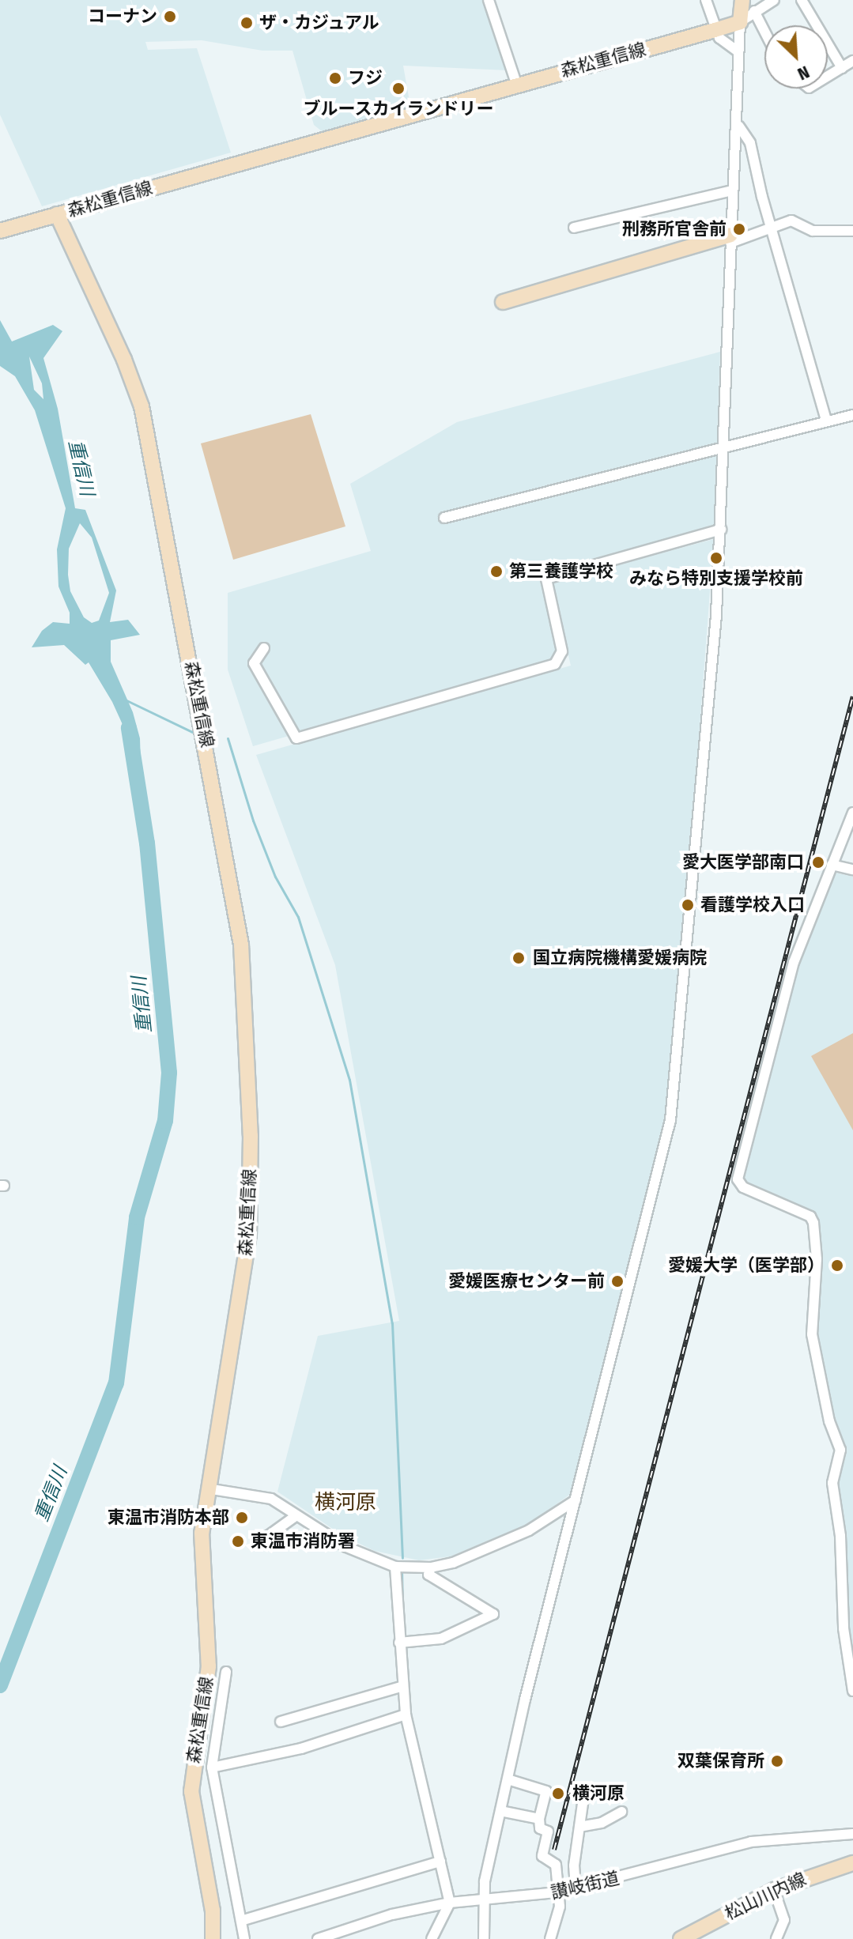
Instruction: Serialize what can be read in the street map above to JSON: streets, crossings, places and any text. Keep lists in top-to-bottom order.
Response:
{
  "streets": {
    "main road": ["森松重信線", "松山川内線"],
    "street": ["讃岐街道"]
  },
  "districts": ["横河原"],
  "water": ["重信川"],
  "places": [
    "コーナン",
    "ザ・カジュアル",
    "フジ",
    "ブルースカイランドリー",
    "刑務所官舎前",
    "みなら特別支援学校前",
    "第三養護学校",
    "愛大医学部南口",
    "看護学校入口",
    "国立病院機構愛媛病院",
    "愛媛大学（医学部）",
    "愛媛医療センター前",
    "東温市消防本部",
    "東温市消防署",
    "双葉保育所",
    "横河原"
  ],
  "north": "bottom right"
}
